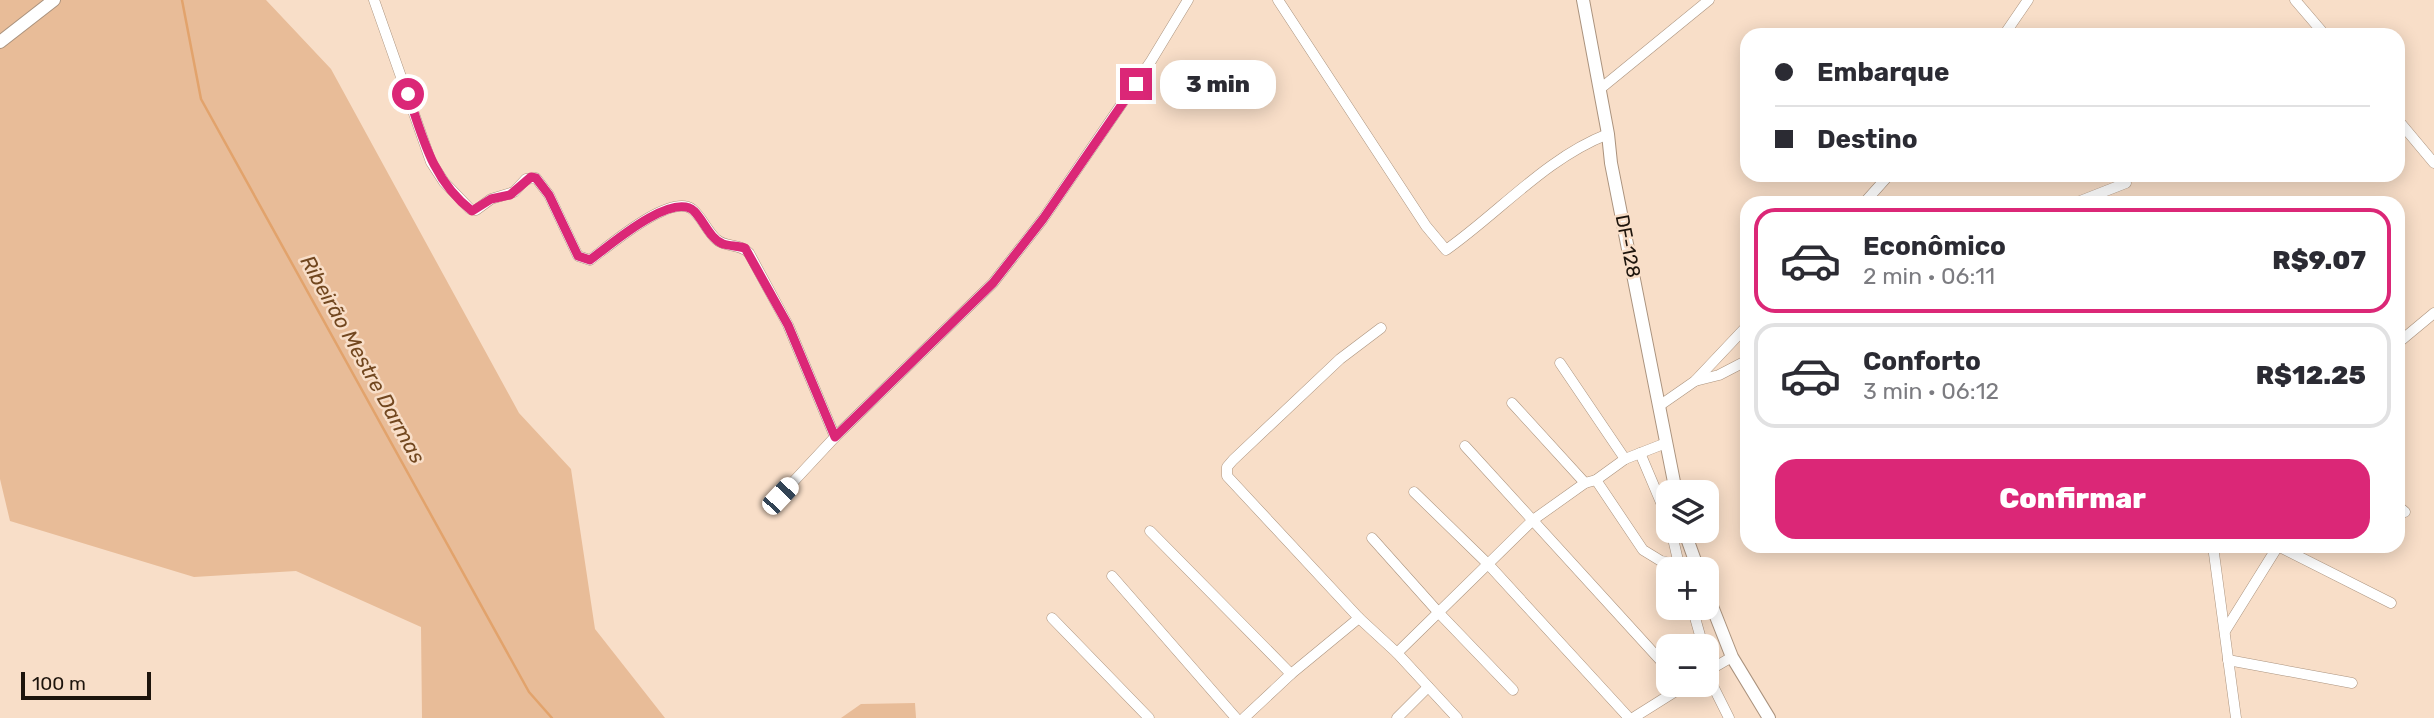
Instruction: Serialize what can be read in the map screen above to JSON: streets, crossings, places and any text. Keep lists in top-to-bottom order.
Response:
{
  "streets": {
    "main road": ["DF-128"]
  },
  "water": ["Ribeirão Mestre Darmas"],
  "scale_bar": "100 m",
  "page": {
    "banner": ["Embarque", "Destino"],
    "bubble": "3 min",
    "list": [
      {
        "name": "Econômico",
        "note": "2 min · 06:11",
        "value": "R$9.07"
      },
      {
        "name": "Conforto",
        "note": "3 min · 06:12",
        "value": "R$12.25"
      }
    ],
    "buttons": "Confirmar",
    "map_buttons": ["+", "−"],
    "scale": "100 m"
  }
}
